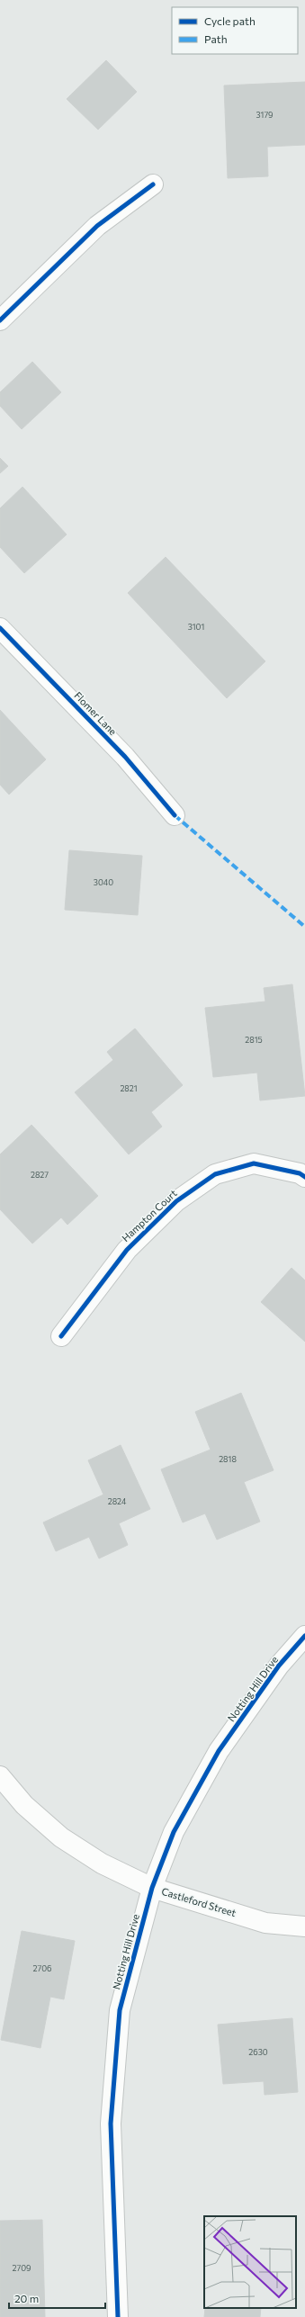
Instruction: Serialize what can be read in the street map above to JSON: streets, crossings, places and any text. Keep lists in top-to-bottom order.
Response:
{
  "streets": {
    "street": [
      "Flomer Lane",
      "Hampton Court",
      "Notting Hill Drive",
      "Castleford Street"
    ]
  },
  "crossings": [
    ["Notting Hill Drive", "Castleford Street"]
  ],
  "house_numbers": [
    "3179",
    "3101",
    "3040",
    "2815",
    "2821",
    "2827",
    "2818",
    "2824",
    "2706",
    "2630",
    "2709"
  ],
  "legend": ["Cycle path", "Path"],
  "scale_bar": "20 m"
}
